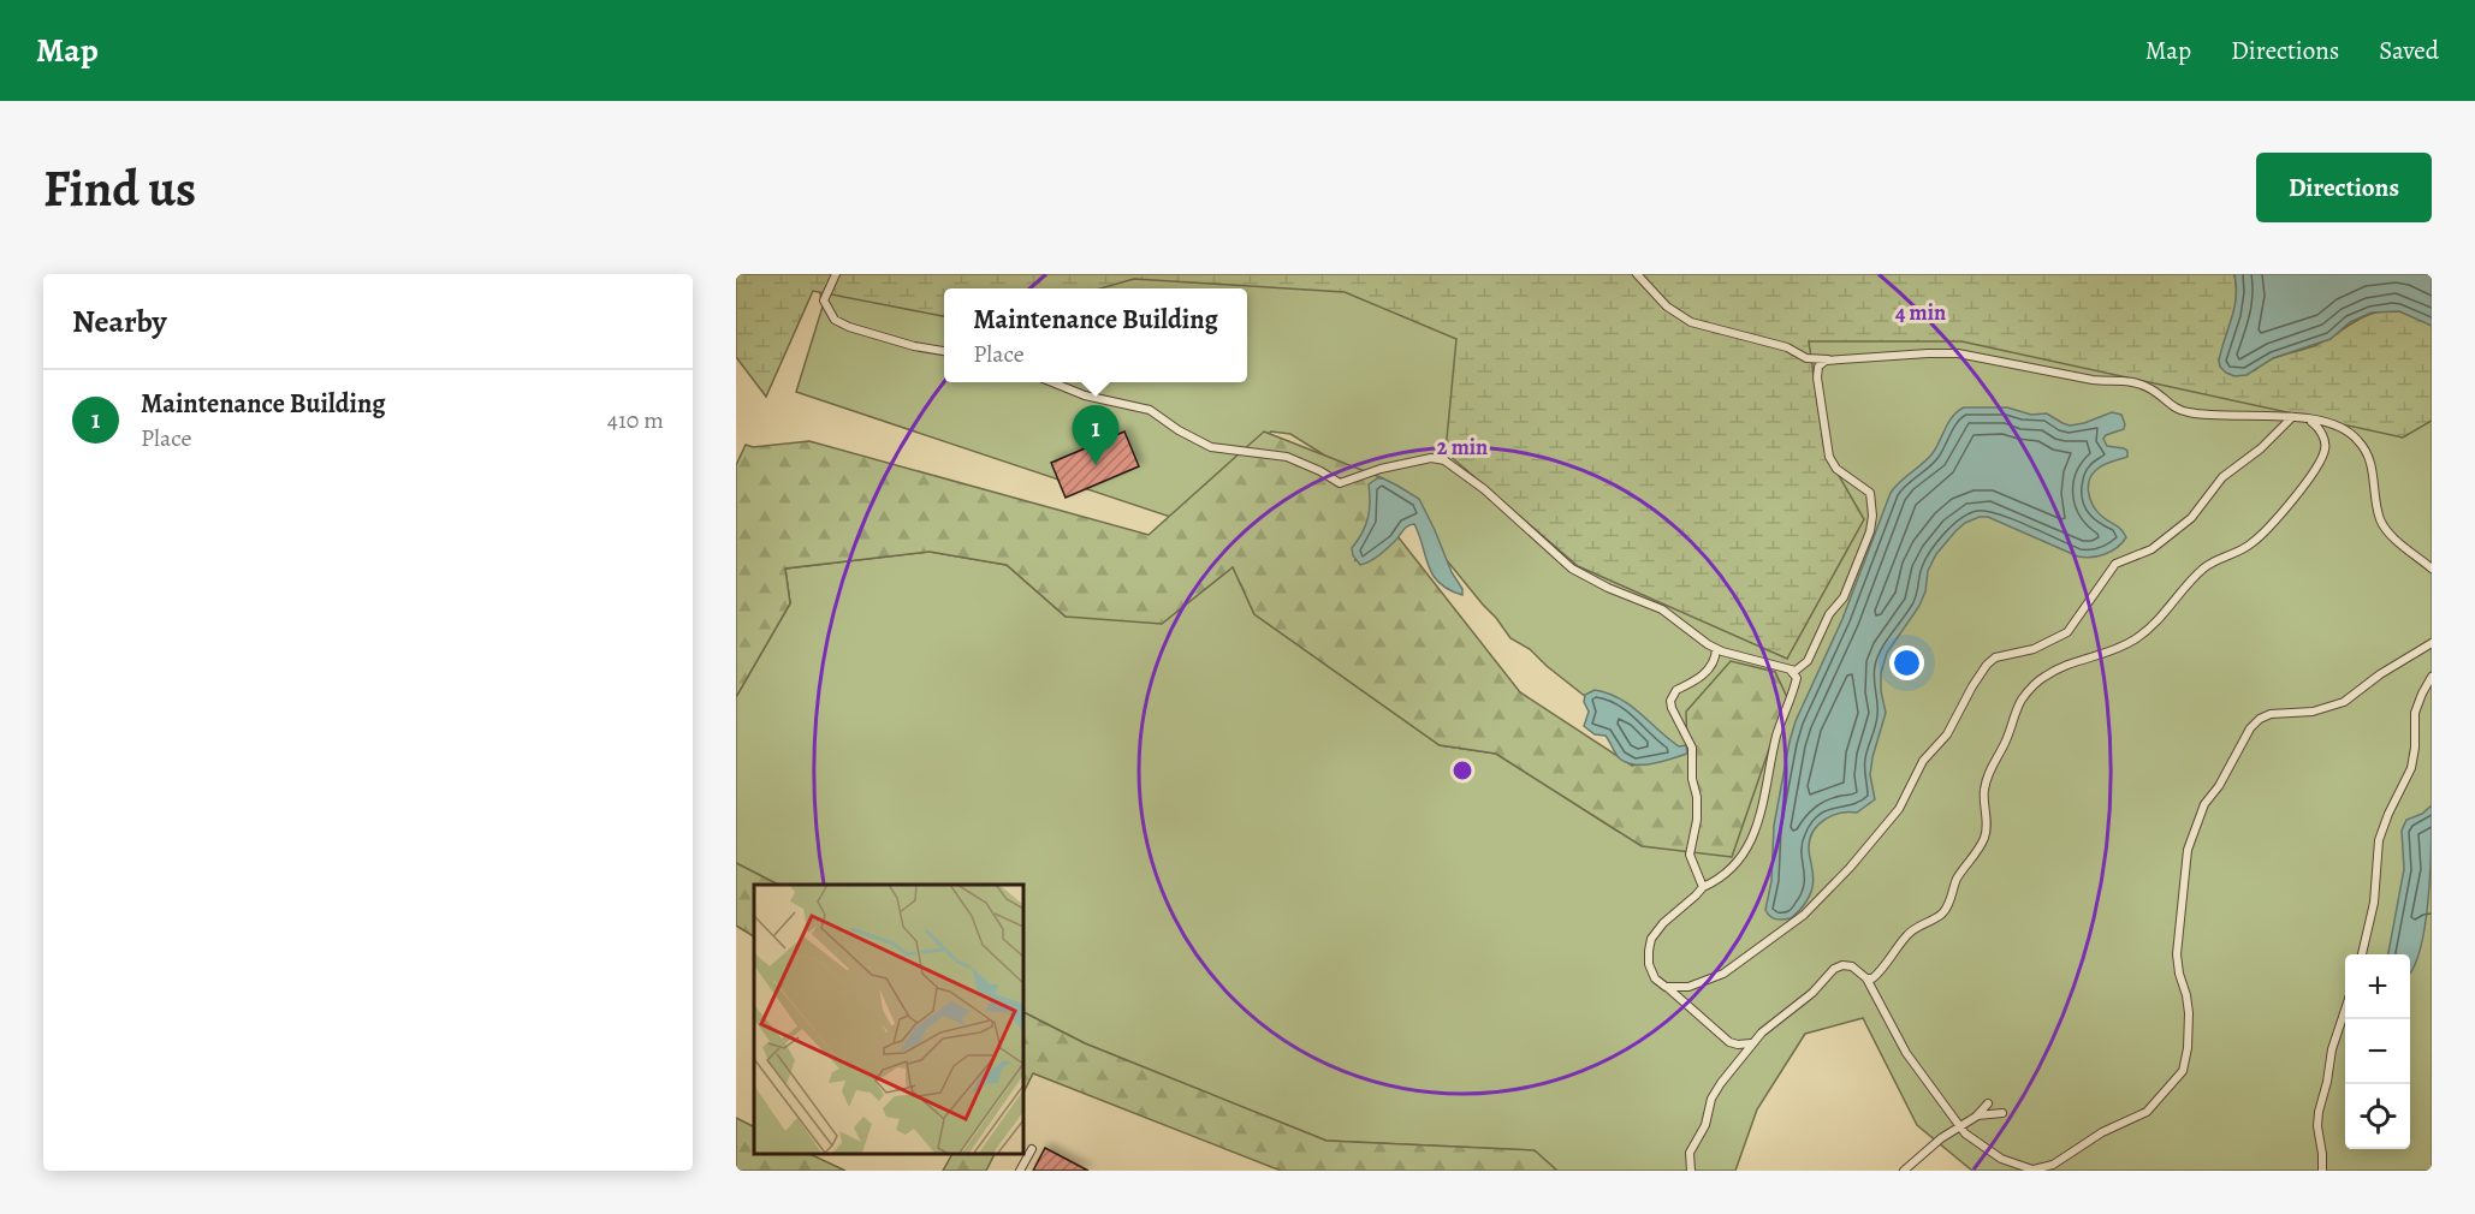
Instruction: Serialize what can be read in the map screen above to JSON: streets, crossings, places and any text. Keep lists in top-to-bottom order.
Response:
{
  "page": {
    "header": "Map",
    "nav": ["Map", "Directions", "Saved"],
    "buttons": "Directions",
    "title": "Find us",
    "heading": "Nearby",
    "popup": ["Maintenance Building", "Place"],
    "list": [
      {
        "mark": "1",
        "name": "Maintenance Building",
        "note": "Place",
        "value": "410 m"
      }
    ],
    "pins": "1",
    "map_buttons": ["+", "−"]
  },
  "rings": ["4 min", "2 min"]
}
